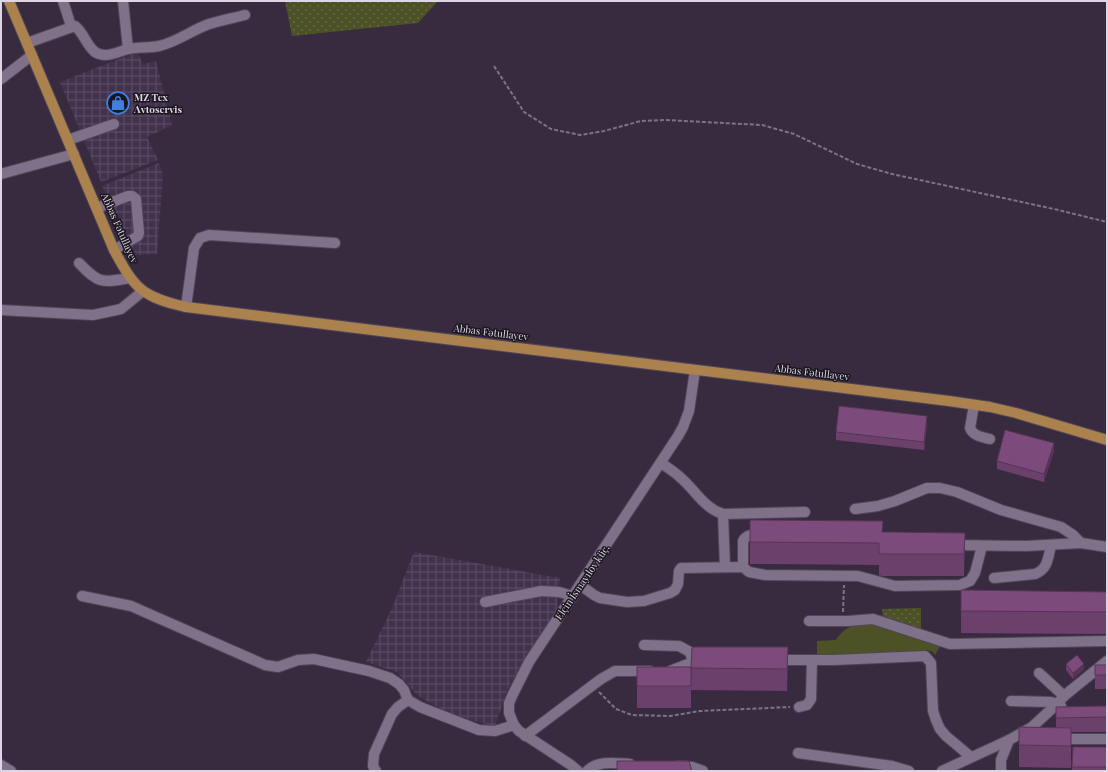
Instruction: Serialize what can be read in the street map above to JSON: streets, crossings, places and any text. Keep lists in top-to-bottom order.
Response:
{
  "streets": {
    "main road": ["Abbas Fətullayev"],
    "street": ["Elçin İsmayılov küç."]
  },
  "crossings": [
    ["Abbas Fətullayev", "Elçin İsmayılov küç."]
  ],
  "places": {
    "shop": ["MZ Tex Avtoservis"]
  }
}
